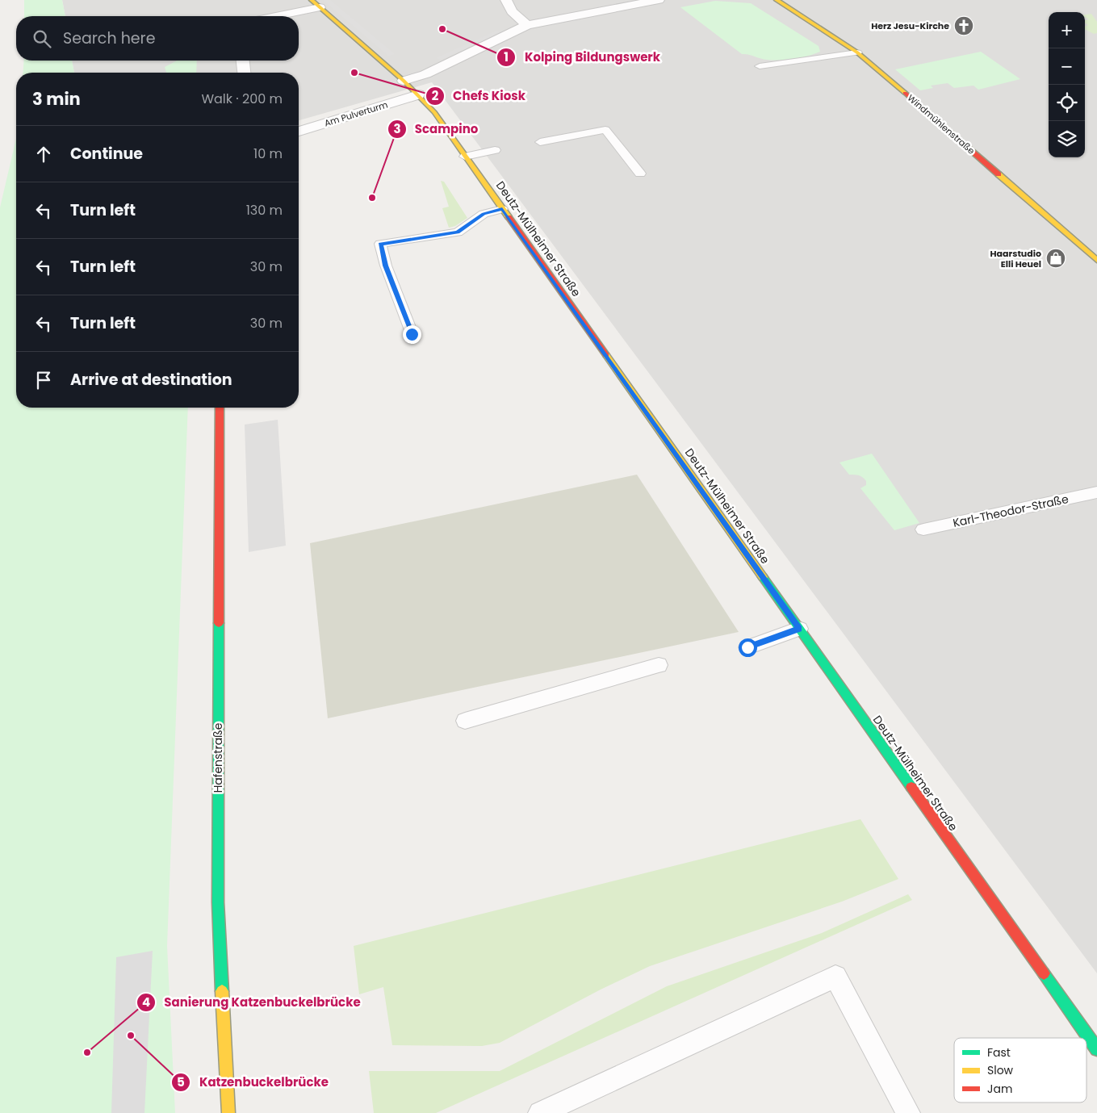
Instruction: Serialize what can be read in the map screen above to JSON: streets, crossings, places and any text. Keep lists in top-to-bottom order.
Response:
{
  "streets": {
    "street": [
      "Am Pulverturm",
      "Windmühlenstraße",
      "Deutz-Mülheimer Straße",
      "Hafenstraße"
    ],
    "lane": ["Karl-Theodor-Straße"]
  },
  "crossings": [
    ["Am Pulverturm", "Deutz-Mülheimer Straße"]
  ],
  "places": {
    "church": ["Herz Jesu-Kirche"],
    "other": [
      "Kolping Bildungswerk",
      "Chefs Kiosk",
      "Scampino",
      "Katzenbuckelbrücke",
      "Sanierung Katzenbuckelbrücke"
    ],
    "shop": ["Haarstudio Elli Heuel"]
  },
  "legend": ["Fast", "Slow", "Jam"],
  "page": {
    "map_buttons": ["+", "−"],
    "search": "Search here",
    "heading": ["3 min", "Walk · 200 m"],
    "list": [
      ["Continue", "10 m"],
      ["Turn left", "130 m"],
      ["Turn left", "30 m"],
      ["Turn left", "30 m"],
      "Arrive at destination"
    ]
  }
}
